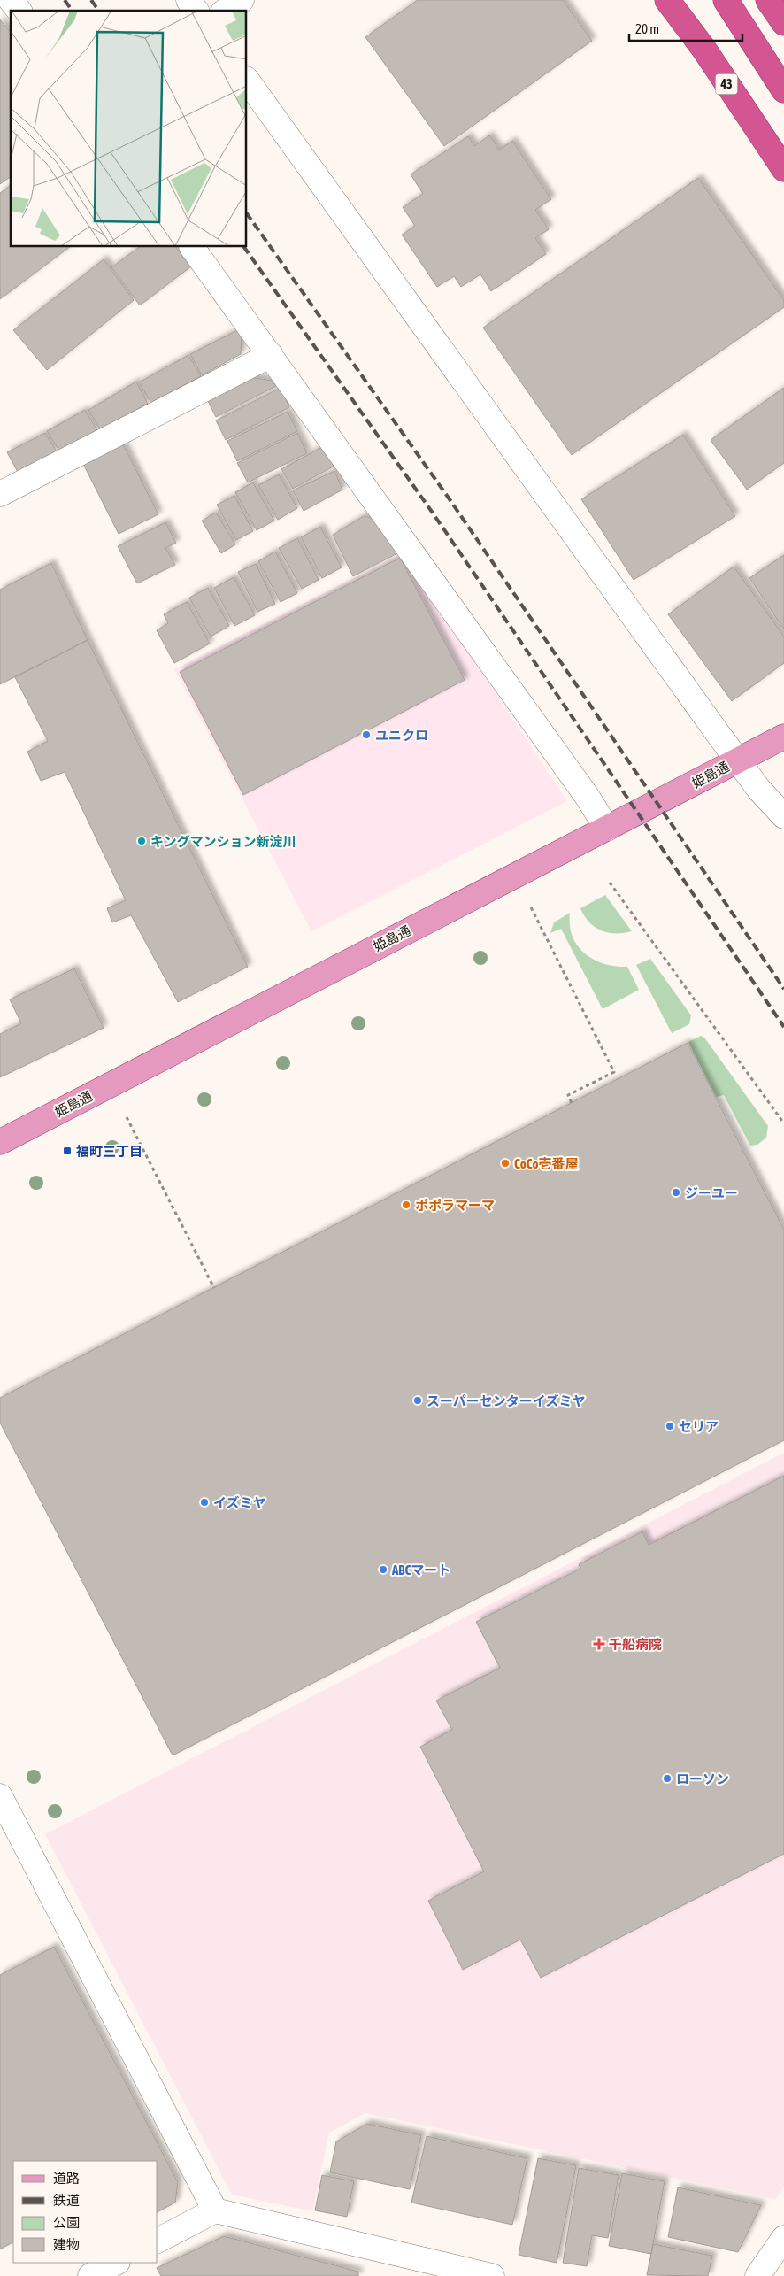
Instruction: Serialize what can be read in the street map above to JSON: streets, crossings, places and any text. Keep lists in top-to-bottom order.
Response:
{
  "streets": {
    "highway": ["43"],
    "main road": ["姫島通"]
  },
  "places": {
    "other": [
      "ユニクロ",
      "キングマンション新淀川",
      "CoCo壱番屋",
      "ジーユー",
      "ポポラマーマ",
      "スーパーセンターイズミヤ",
      "セリア",
      "イズミヤ",
      "ABCマート",
      "ローソン"
    ],
    "transit": ["福町三丁目"],
    "health": ["千船病院"]
  },
  "legend": [
    "道路",
    "鉄道",
    "公園",
    "建物"
  ],
  "scale_bar": "20 m"
}
